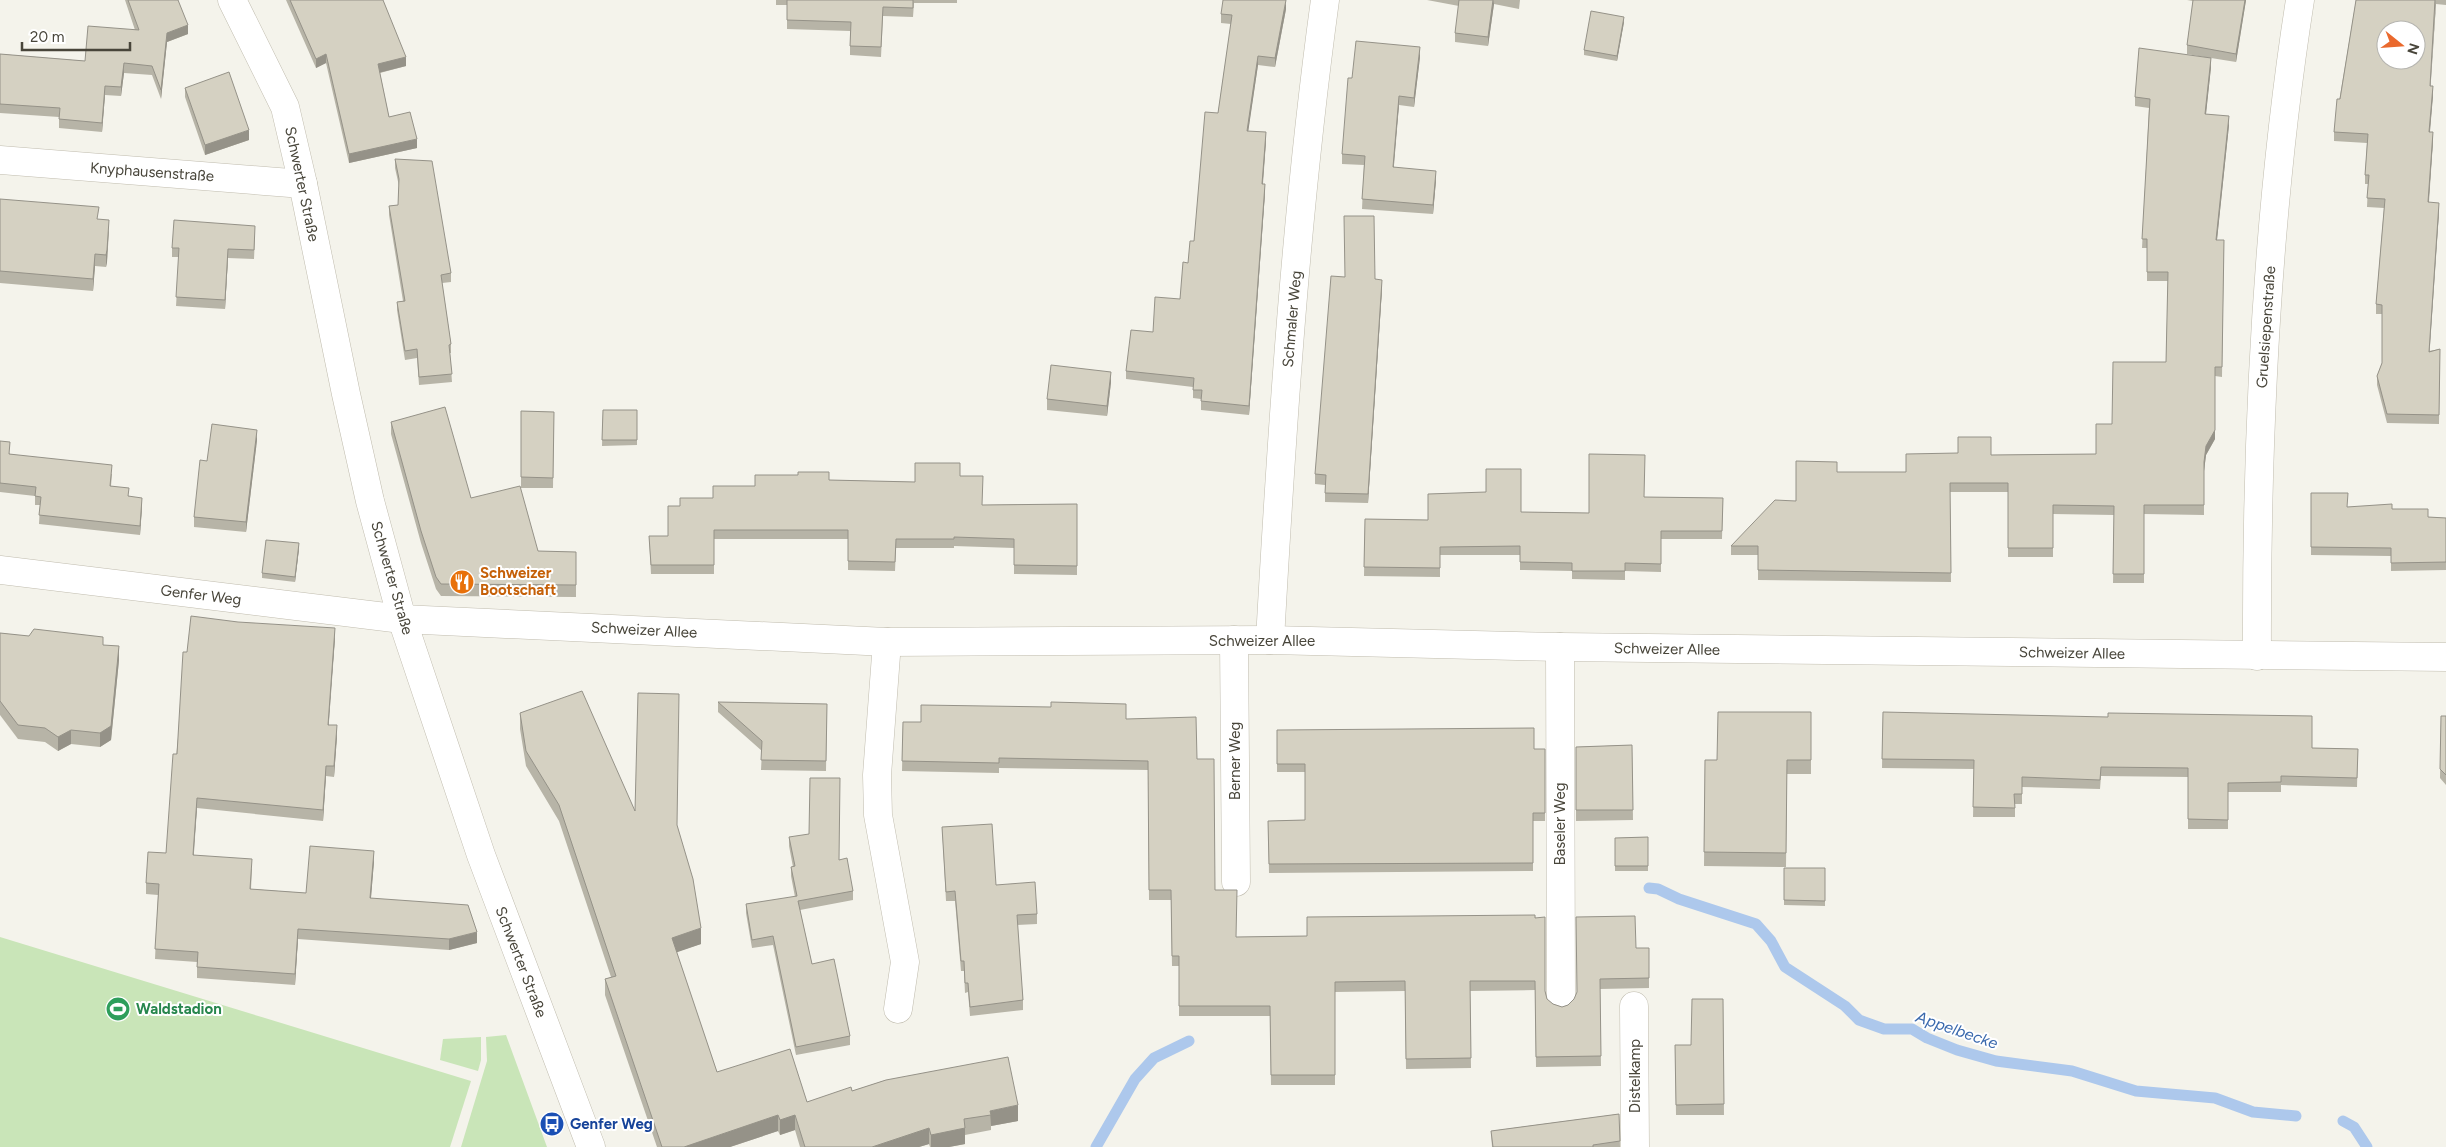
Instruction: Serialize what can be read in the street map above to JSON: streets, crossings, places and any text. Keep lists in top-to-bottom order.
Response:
{
  "streets": {
    "street": [
      "Knyphausenstraße",
      "Schwerter Straße",
      "Schmaler Weg",
      "Gruelsiepenstraße",
      "Genfer Weg",
      "Schweizer Allee",
      "Berner Weg",
      "Baseler Weg",
      "Distelkamp"
    ]
  },
  "crossings": [
    ["Knyphausenstraße", "Schwerter Straße"],
    ["Schwerter Straße", "Genfer Weg"],
    ["Schwerter Straße", "Schweizer Allee"],
    ["Schmaler Weg", "Schweizer Allee"],
    ["Gruelsiepenstraße", "Schweizer Allee"],
    ["Genfer Weg", "Schweizer Allee"],
    ["Schweizer Allee", "Berner Weg"],
    ["Schweizer Allee", "Baseler Weg"]
  ],
  "water": ["Appelbecke"],
  "places": {
    "restaurant": ["Schweizer Bootschaft"],
    "sports": ["Waldstadion"],
    "bus stop": ["Genfer Weg"]
  },
  "scale_bar": "20 m",
  "north": "right"
}
